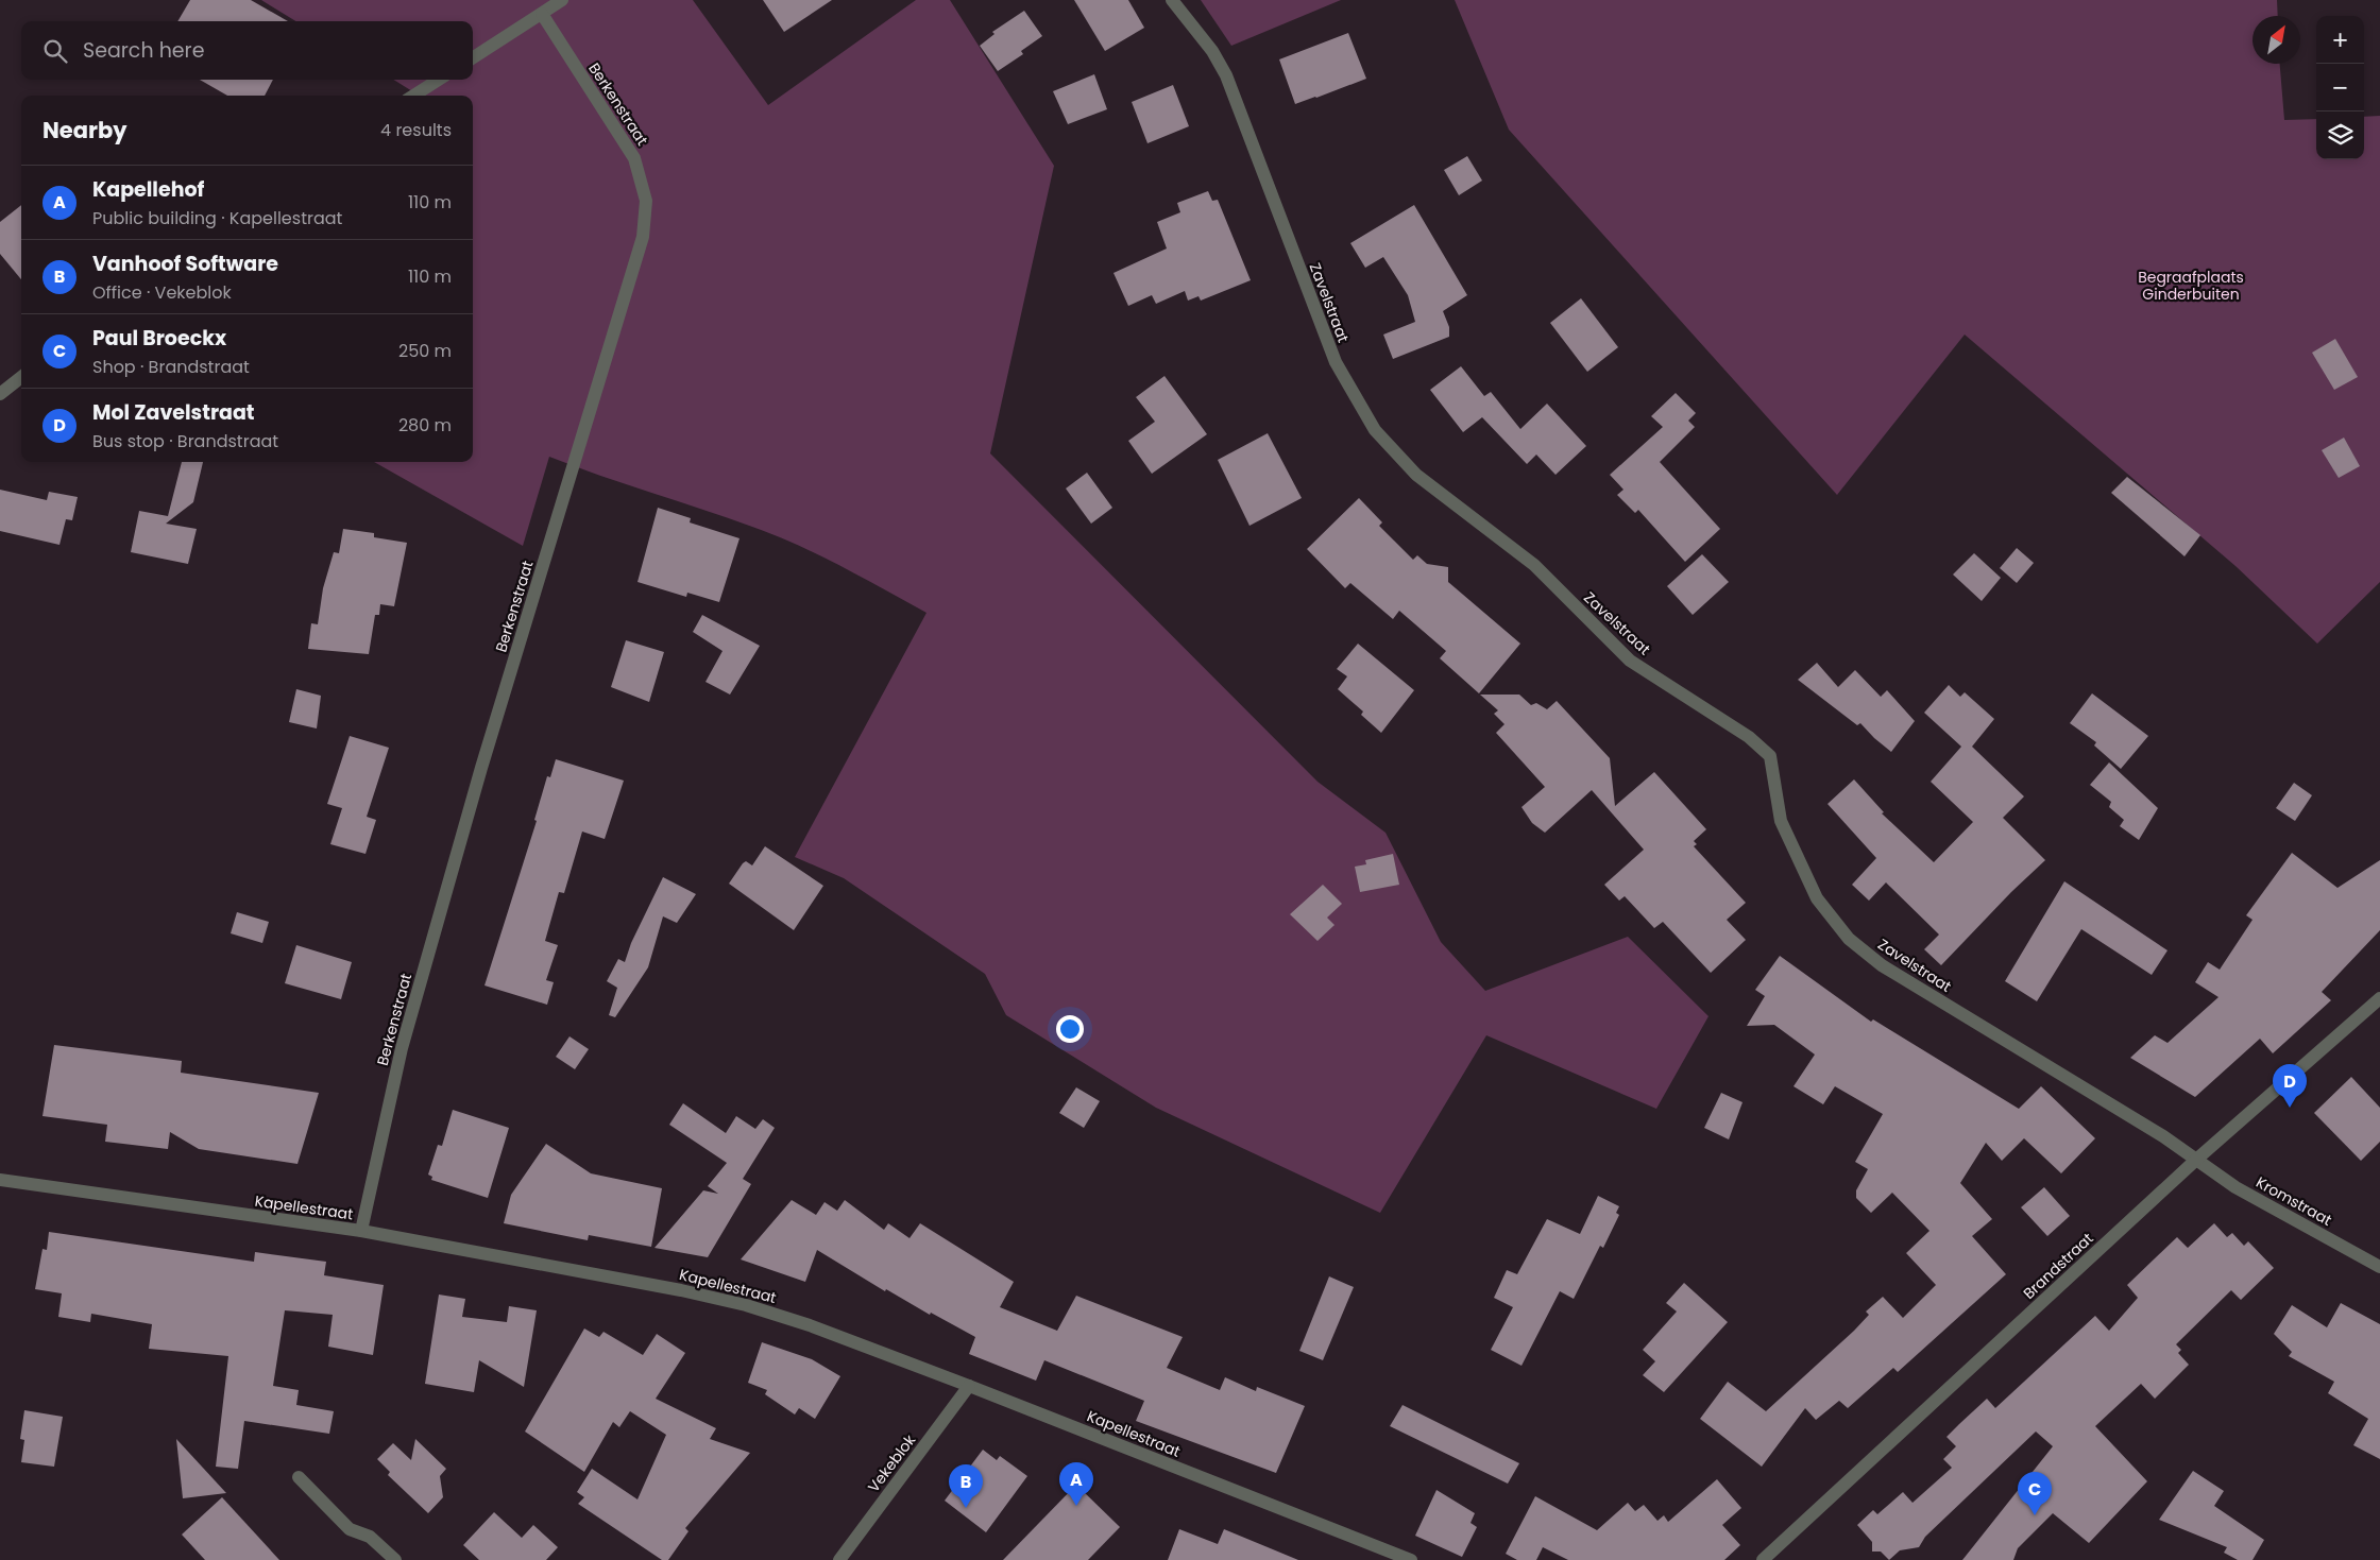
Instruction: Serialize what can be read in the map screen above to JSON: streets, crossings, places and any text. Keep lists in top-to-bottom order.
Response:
{
  "streets": {
    "street": [
      "Berkenstraat",
      "Zavelstraat",
      "Kromstraat",
      "Kapellestraat",
      "Brandstraat",
      "Vekeblok"
    ]
  },
  "crossings": [
    ["Berkenstraat", "Kapellestraat"],
    ["Zavelstraat", "Kromstraat"],
    ["Zavelstraat", "Brandstraat"],
    ["Kromstraat", "Brandstraat"],
    ["Kapellestraat", "Vekeblok"]
  ],
  "parks": ["Begraafplaats Ginderbuiten"],
  "north": "top right",
  "page": {
    "map_buttons": ["+", "−"],
    "search": "Search here",
    "heading": ["Nearby", "4 results"],
    "list": [
      {
        "mark": "A",
        "name": "Kapellehof",
        "note": "Public building · Kapellestraat",
        "value": "110 m"
      },
      {
        "mark": "B",
        "name": "Vanhoof Software",
        "note": "Office · Vekeblok",
        "value": "110 m"
      },
      {
        "mark": "C",
        "name": "Paul Broeckx",
        "note": "Shop · Brandstraat",
        "value": "250 m"
      },
      {
        "mark": "D",
        "name": "Mol Zavelstraat",
        "note": "Bus stop · Brandstraat",
        "value": "280 m"
      }
    ],
    "pins": [
      "D",
      "A",
      "B",
      "C"
    ]
  }
}
